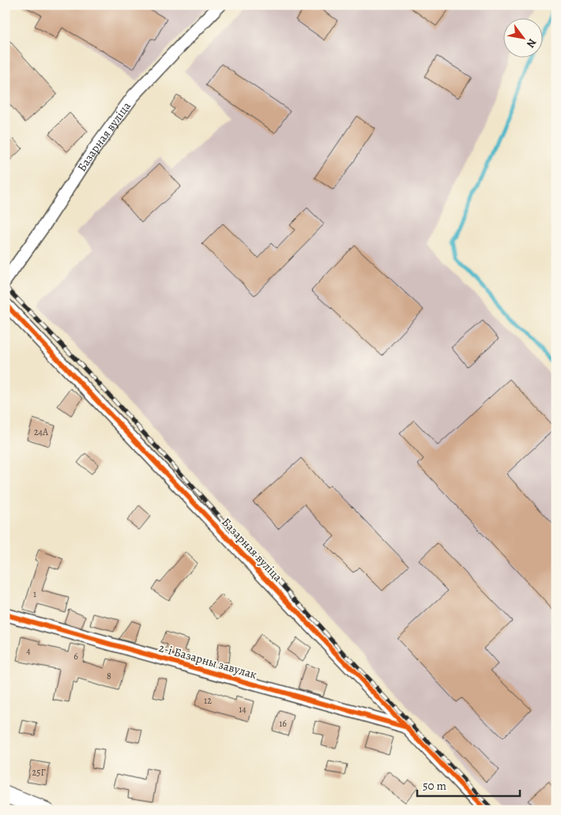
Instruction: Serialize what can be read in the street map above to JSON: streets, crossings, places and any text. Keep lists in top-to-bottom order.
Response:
{
  "streets": {
    "street": ["Базарная вуліца", "2-і Базарны завулак"]
  },
  "crossings": [
    ["Базарная вуліца", "2-і Базарны завулак"]
  ],
  "house_numbers": [
    "24А",
    "1",
    "4",
    "6",
    "8",
    "12",
    "14",
    "16",
    "25Г"
  ],
  "scale_bar": "50 m",
  "north": "bottom right"
}
